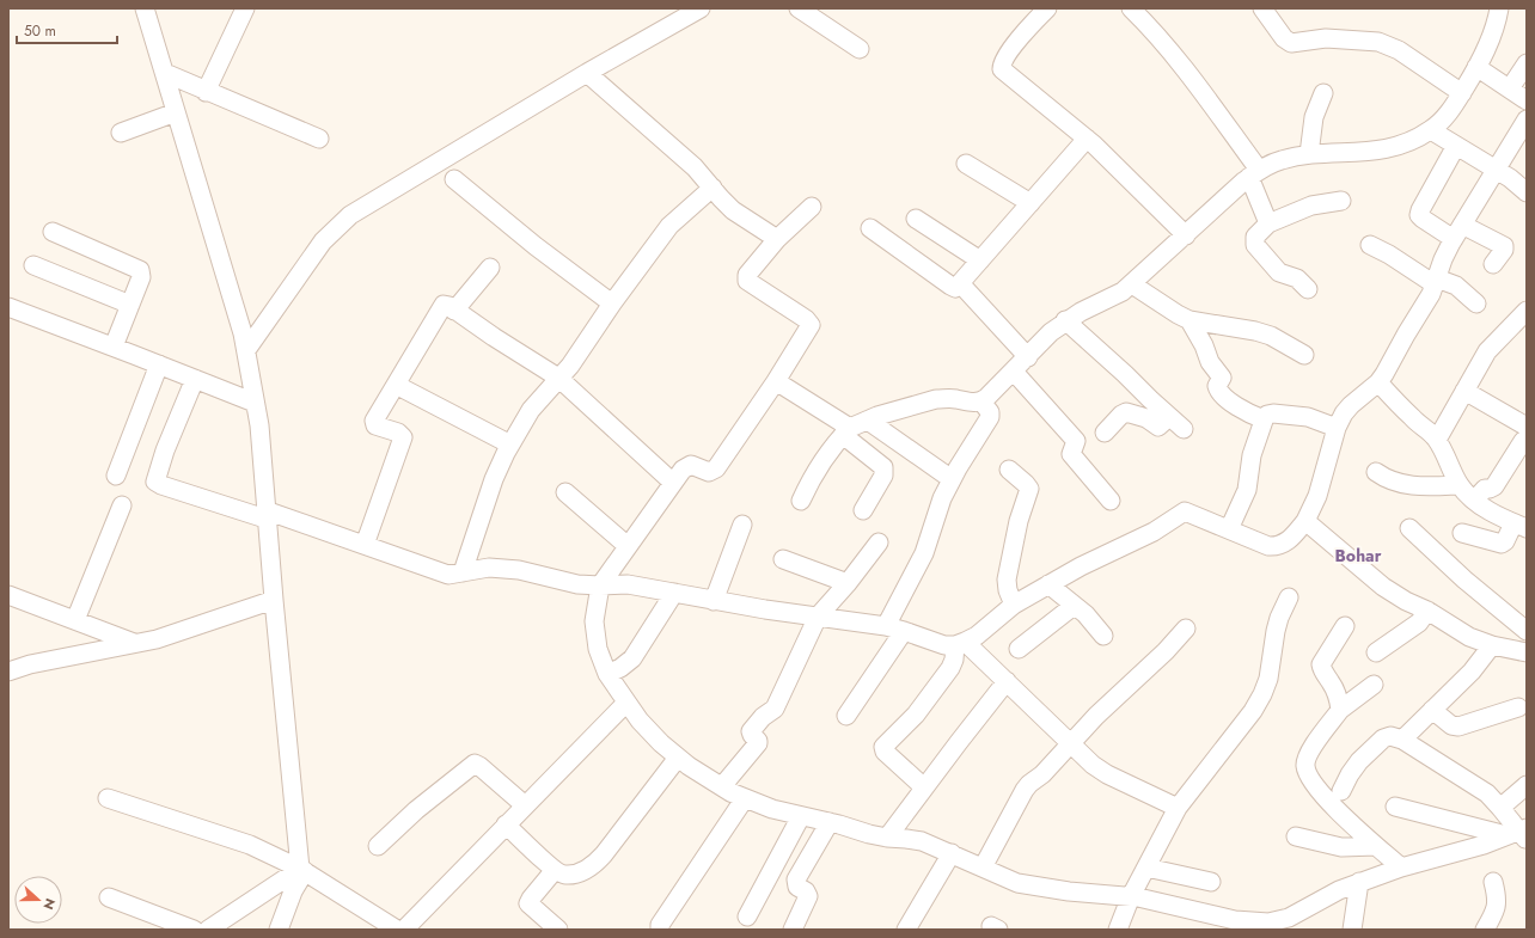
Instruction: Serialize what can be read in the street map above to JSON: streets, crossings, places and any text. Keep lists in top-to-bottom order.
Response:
{
  "districts": ["Bohar"],
  "scale_bar": "50 m",
  "north": "right"
}
